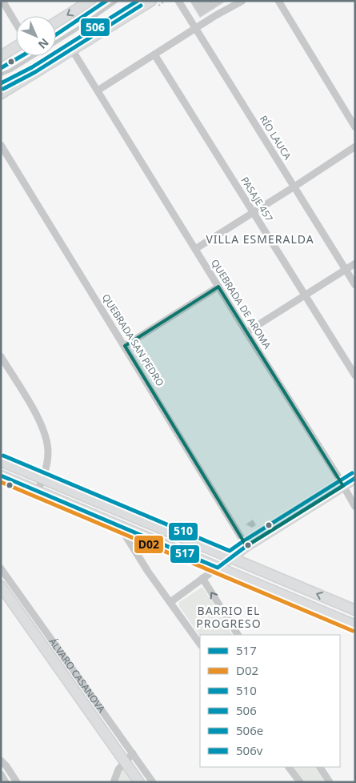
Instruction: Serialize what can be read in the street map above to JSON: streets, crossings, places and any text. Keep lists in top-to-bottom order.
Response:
{
  "streets": {
    "main road": ["ÁLVARO CASANOVA"],
    "street": [
      "RÍO LAUCA",
      "PASAJE 457",
      "QUEBRADA DE AROMA",
      "QUEBRADA SAN PEDRO"
    ]
  },
  "districts": ["VILLA ESMERALDA", "BARRIO EL PROGRESO"],
  "lines": [
    "transit line 506",
    "transit line 506v",
    "transit line 506e",
    "transit line 510",
    "transit line 517",
    "transit line D02"
  ],
  "legend": [
    "517",
    "D02",
    "510",
    "506",
    "506e",
    "506v"
  ],
  "north": "bottom right"
}
